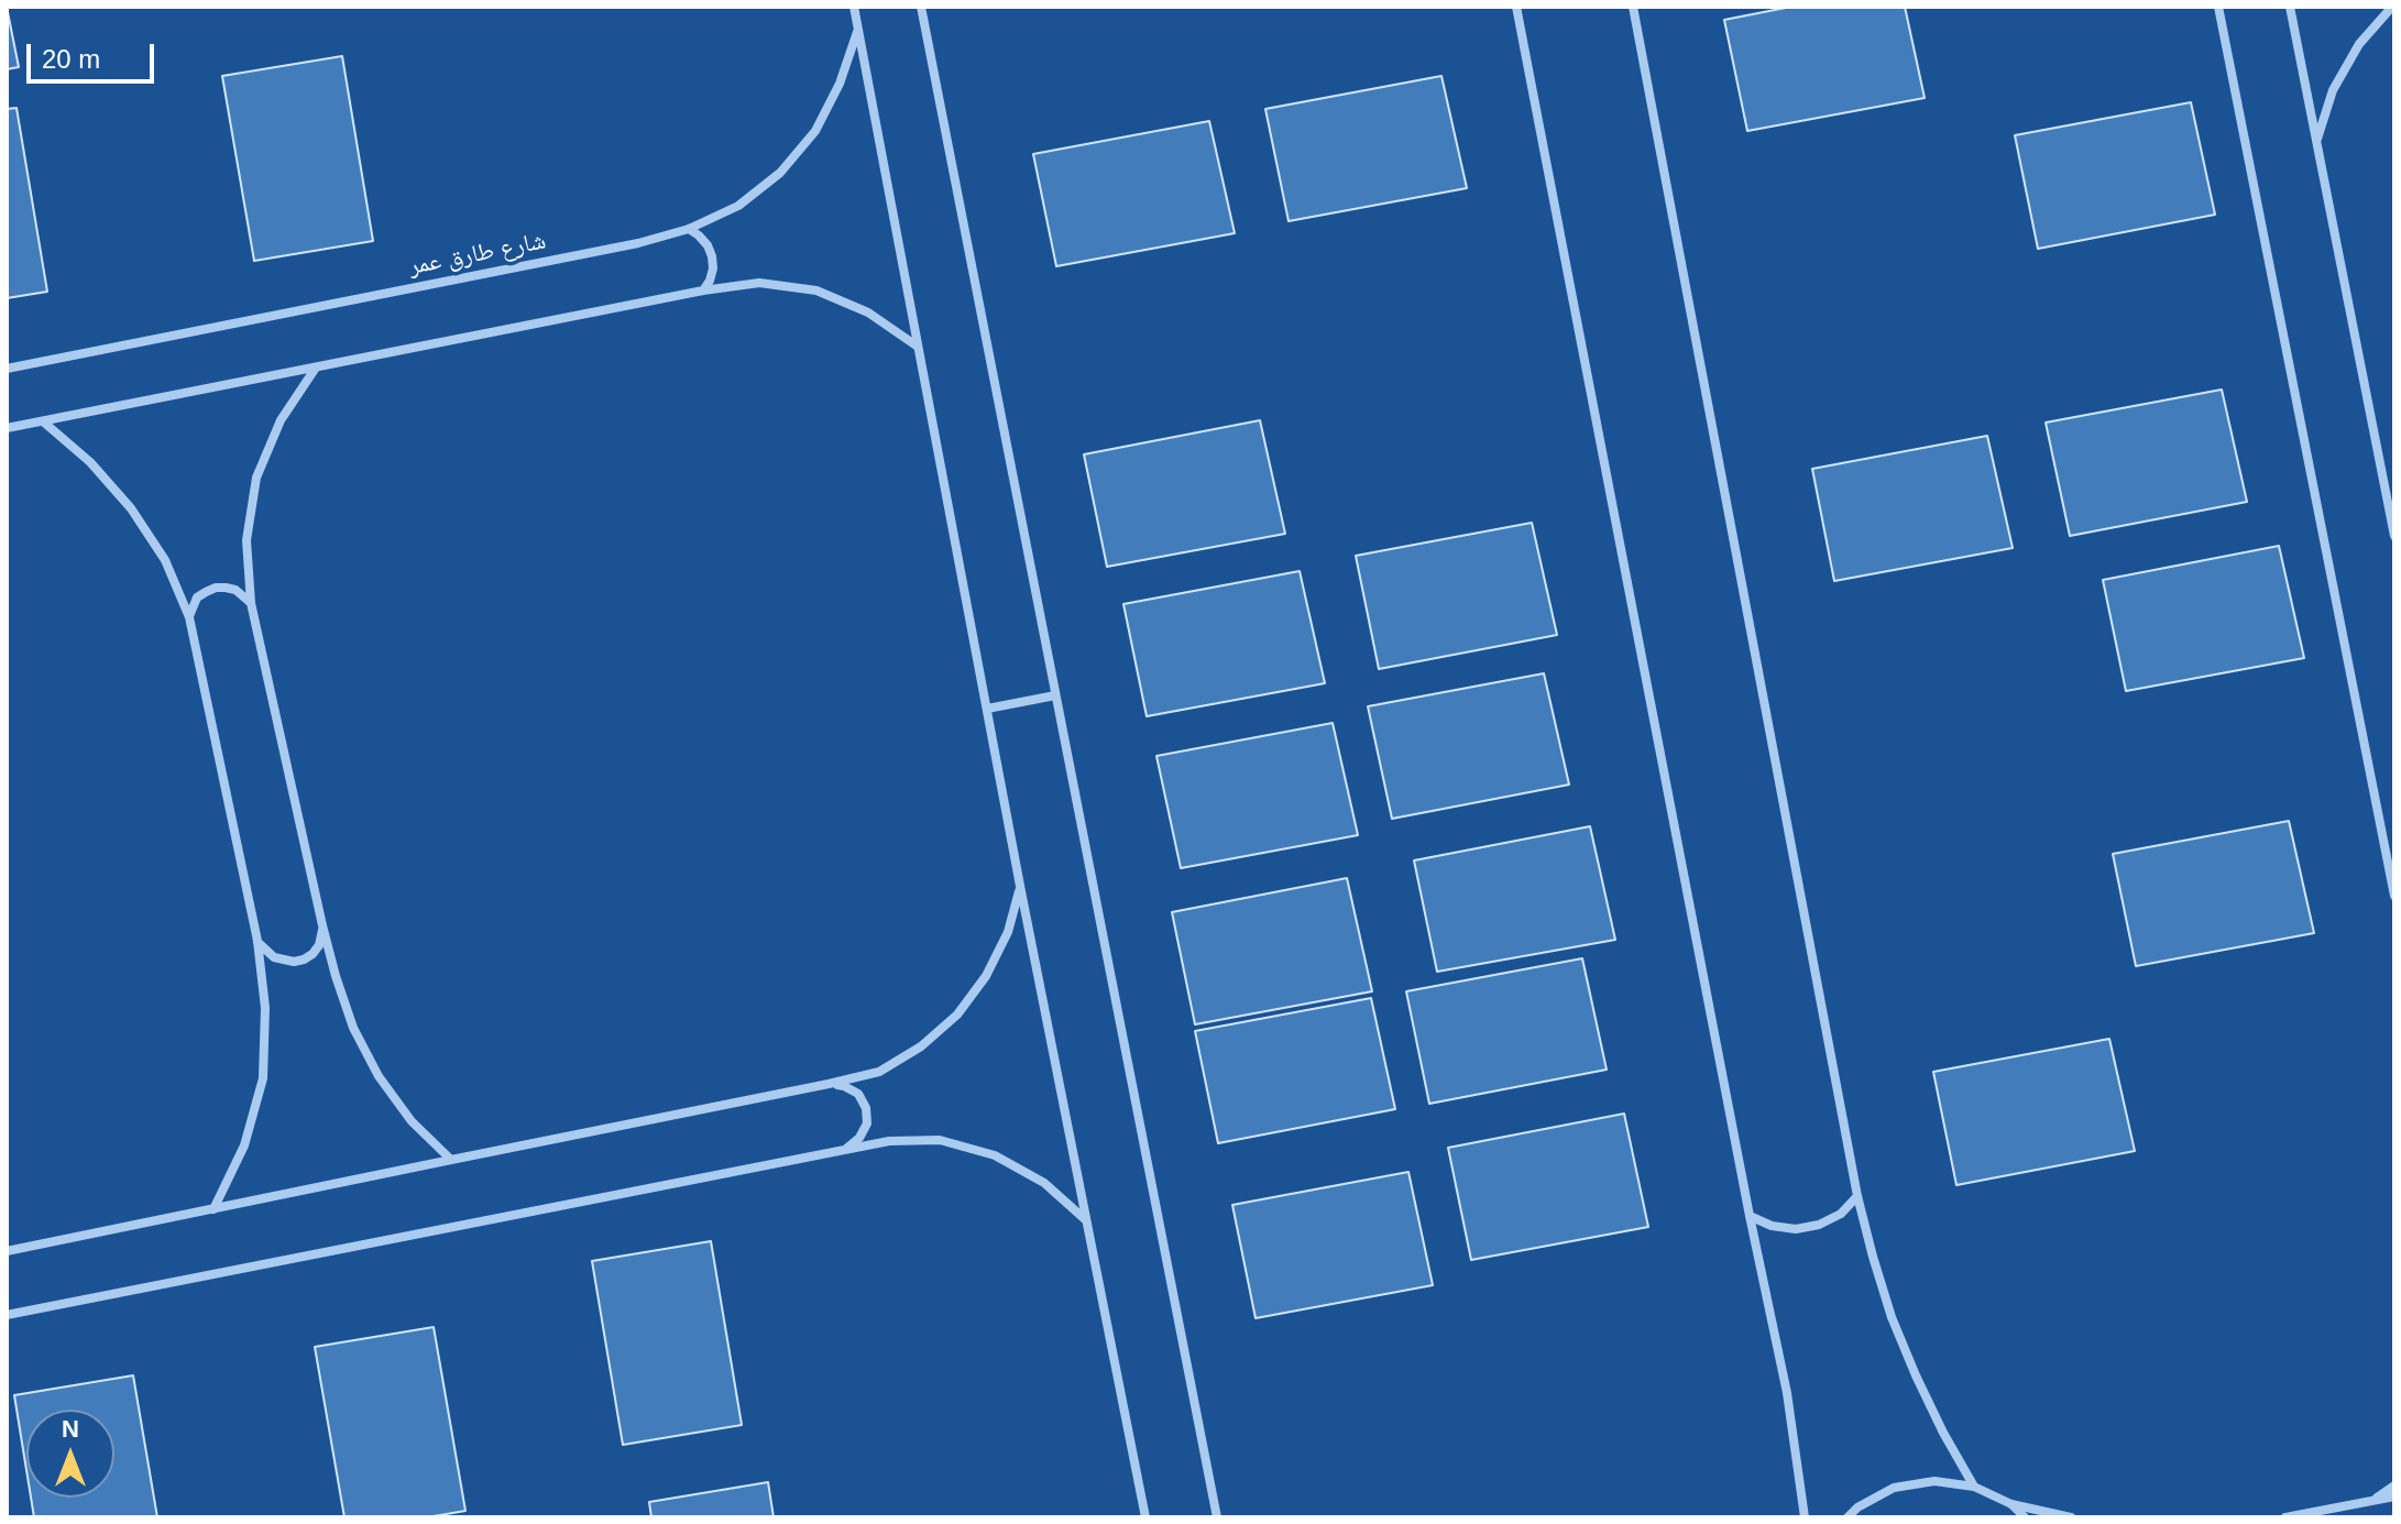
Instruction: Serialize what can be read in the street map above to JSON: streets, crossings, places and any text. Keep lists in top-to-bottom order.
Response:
{
  "streets": {
    "street": ["شارع طارق عمر"]
  },
  "scale_bar": "20 m",
  "north": "top"
}
